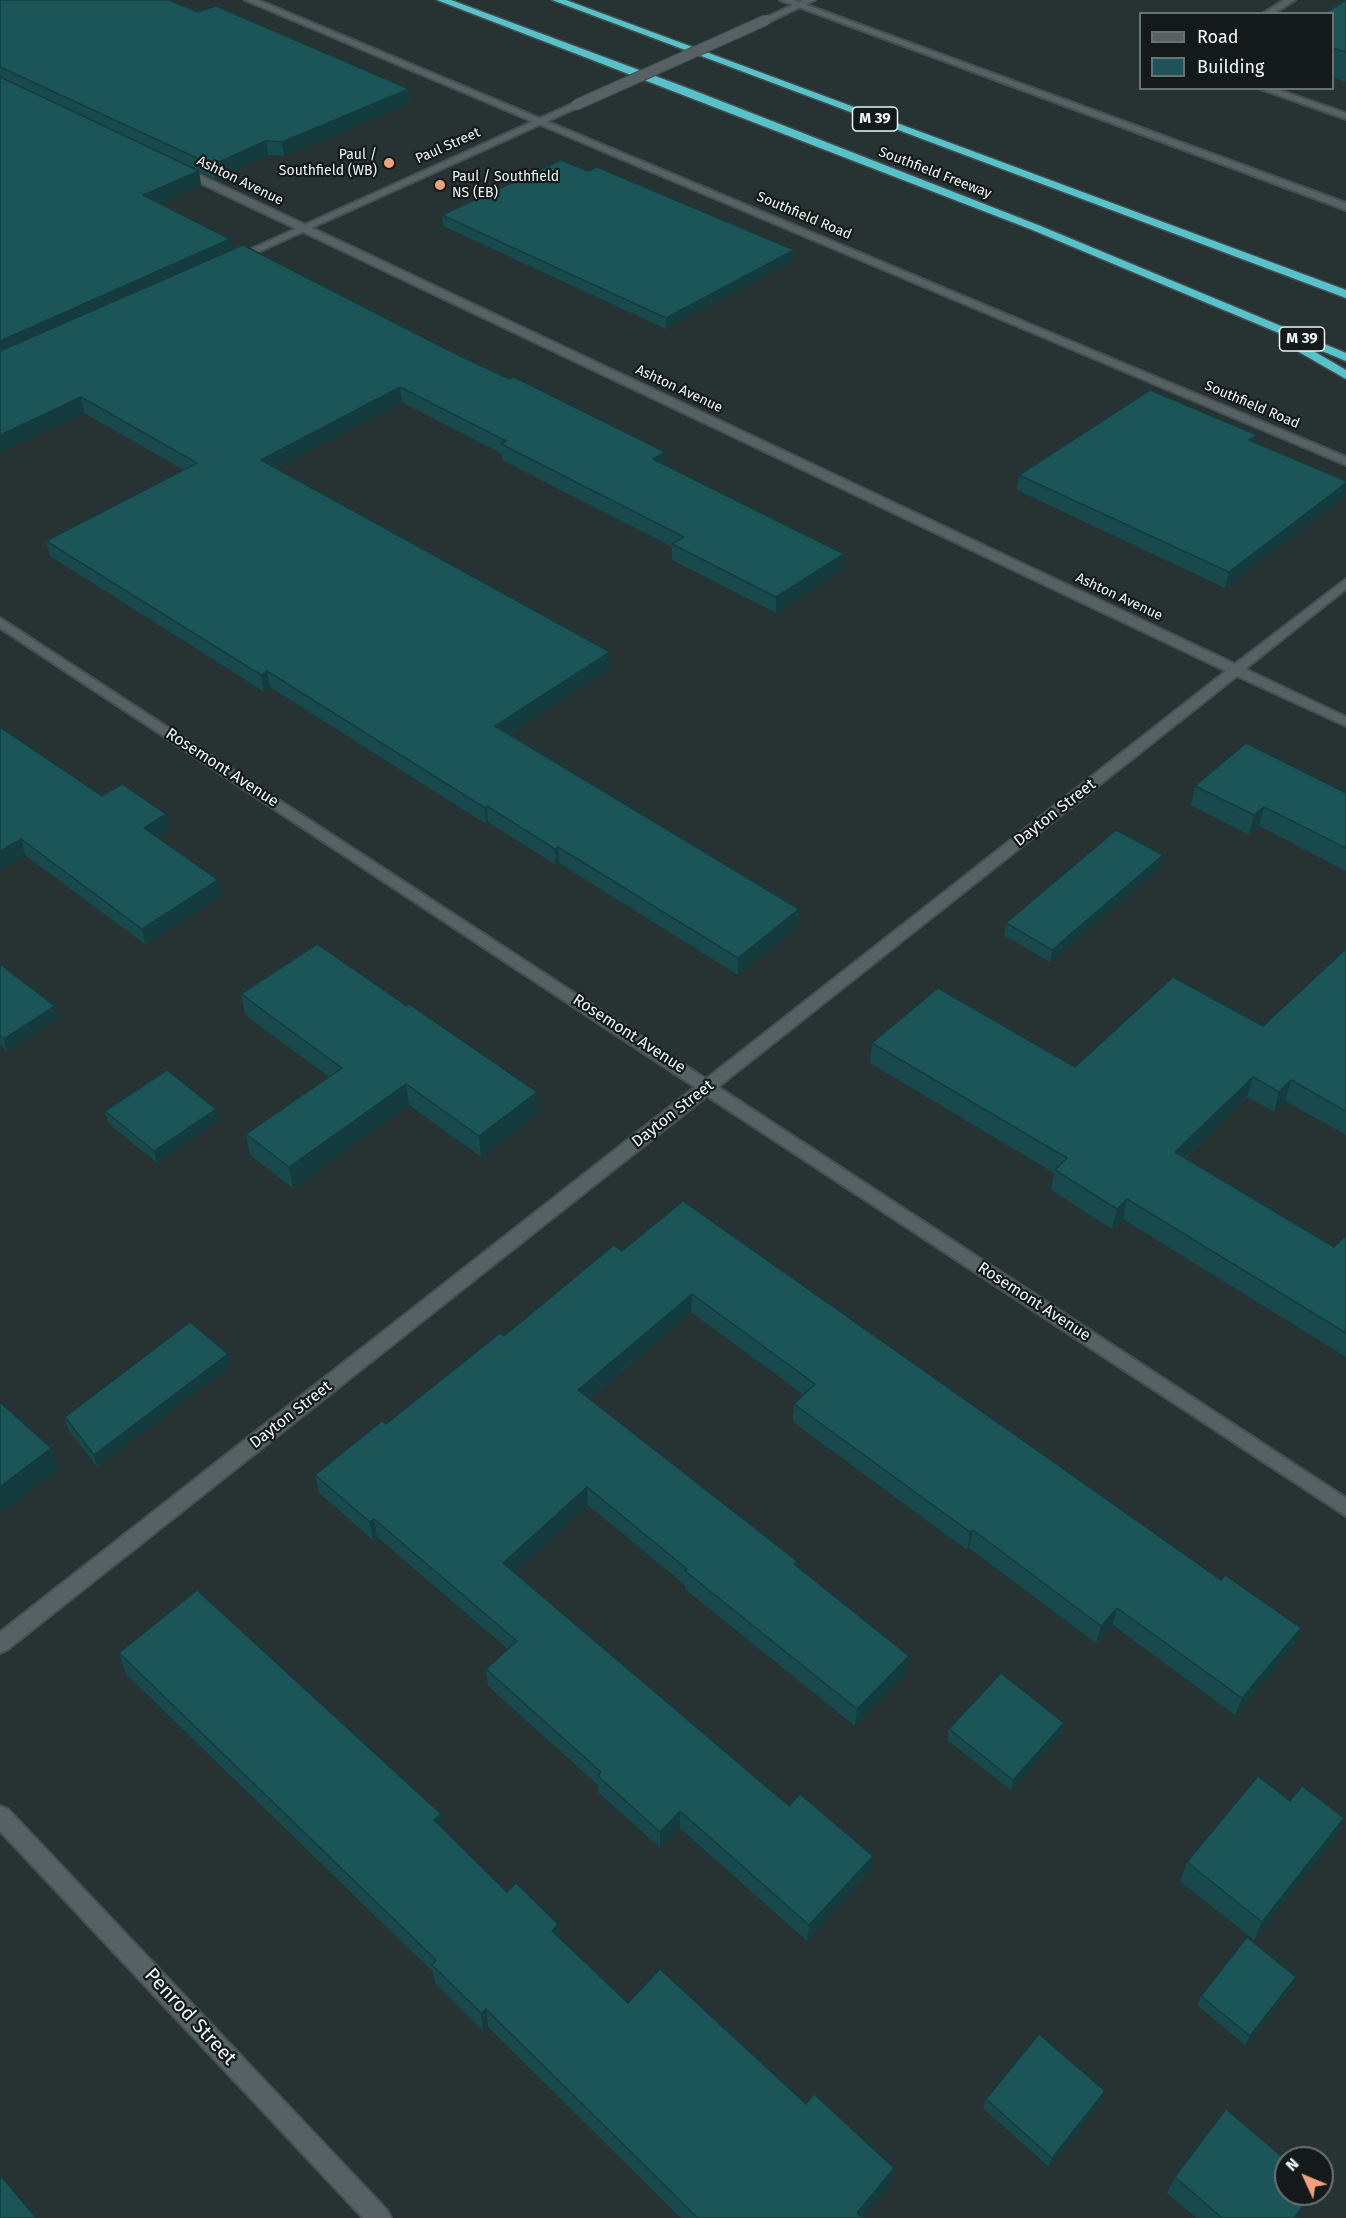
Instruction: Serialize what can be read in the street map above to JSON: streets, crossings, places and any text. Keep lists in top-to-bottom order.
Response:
{
  "streets": {
    "highway": ["M 39", "Southfield Freeway"],
    "street": [
      "Paul Street",
      "Ashton Avenue",
      "Southfield Road",
      "Rosemont Avenue",
      "Dayton Street",
      "Penrod Street"
    ]
  },
  "crossings": [
    ["Paul Street", "Ashton Avenue"],
    ["Paul Street", "Southfield Road"],
    ["Ashton Avenue", "Dayton Street"],
    ["Rosemont Avenue", "Dayton Street"]
  ],
  "places": ["Paul / Southfield (WB)", "Paul / Southfield NS (EB)"],
  "legend": ["Road", "Building"],
  "north": "top left"
}
